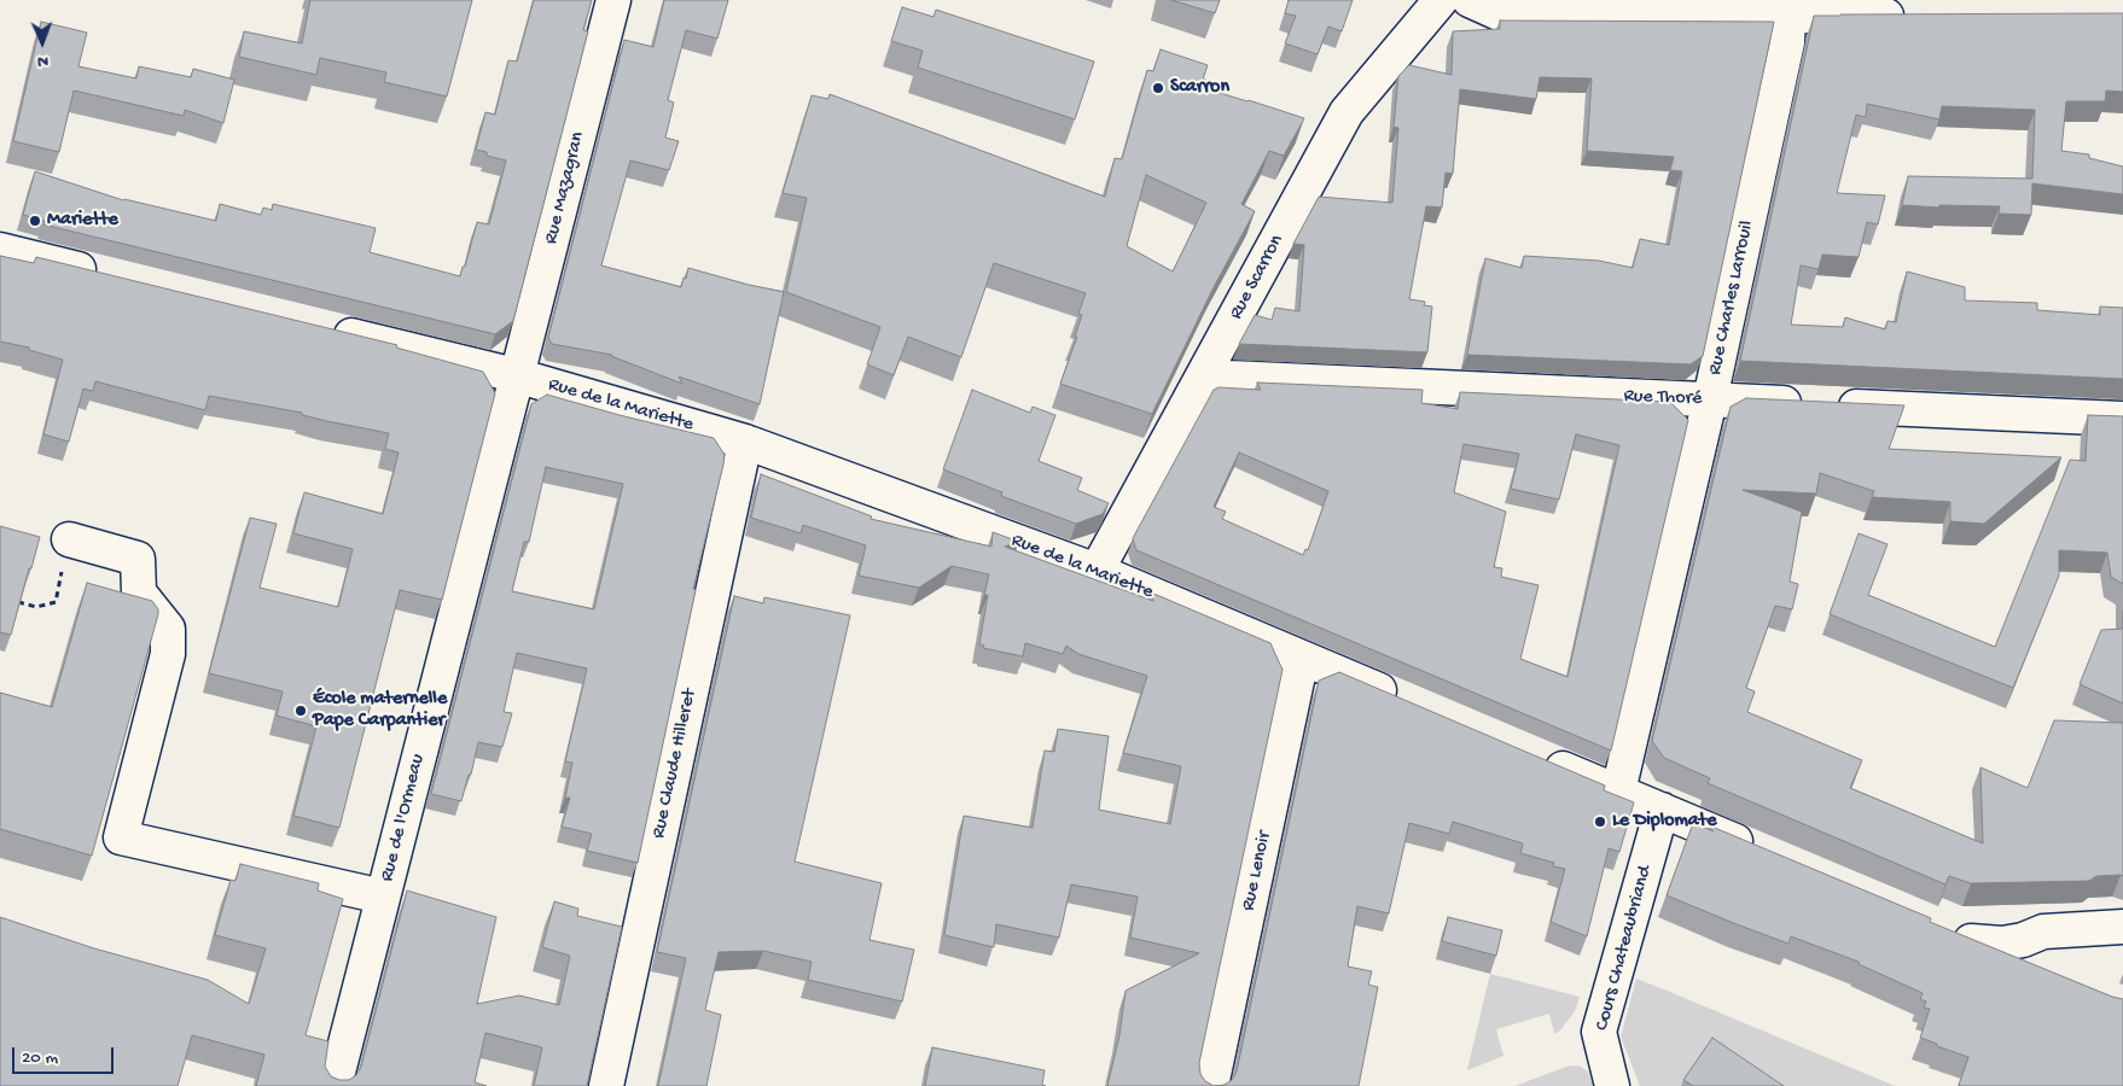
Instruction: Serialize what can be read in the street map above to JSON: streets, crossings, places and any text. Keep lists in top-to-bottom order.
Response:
{
  "streets": {
    "street": [
      "Rue Mazagran",
      "Rue Scarron",
      "Rue Charles Larrouil",
      "Rue Thoré",
      "Rue de la Mariette",
      "Rue Claude Hilleret",
      "Rue de l'Ormeau",
      "Rue Lenoir",
      "Cours Chateaubriand"
    ]
  },
  "crossings": [
    ["Rue Mazagran", "Rue de la Mariette"],
    ["Rue Mazagran", "Rue de l'Ormeau"],
    ["Rue Scarron", "Rue Thoré"],
    ["Rue Scarron", "Rue de la Mariette"],
    ["Rue Charles Larrouil", "Rue Thoré"],
    ["Rue de la Mariette", "Rue Claude Hilleret"],
    ["Rue de la Mariette", "Rue de l'Ormeau"],
    ["Rue de la Mariette", "Rue Lenoir"]
  ],
  "places": [
    "Scarron",
    "Mariette",
    "École maternelle Pape Carpantier",
    "Le Diplomate"
  ],
  "scale_bar": "20 m",
  "north": "bottom"
}
